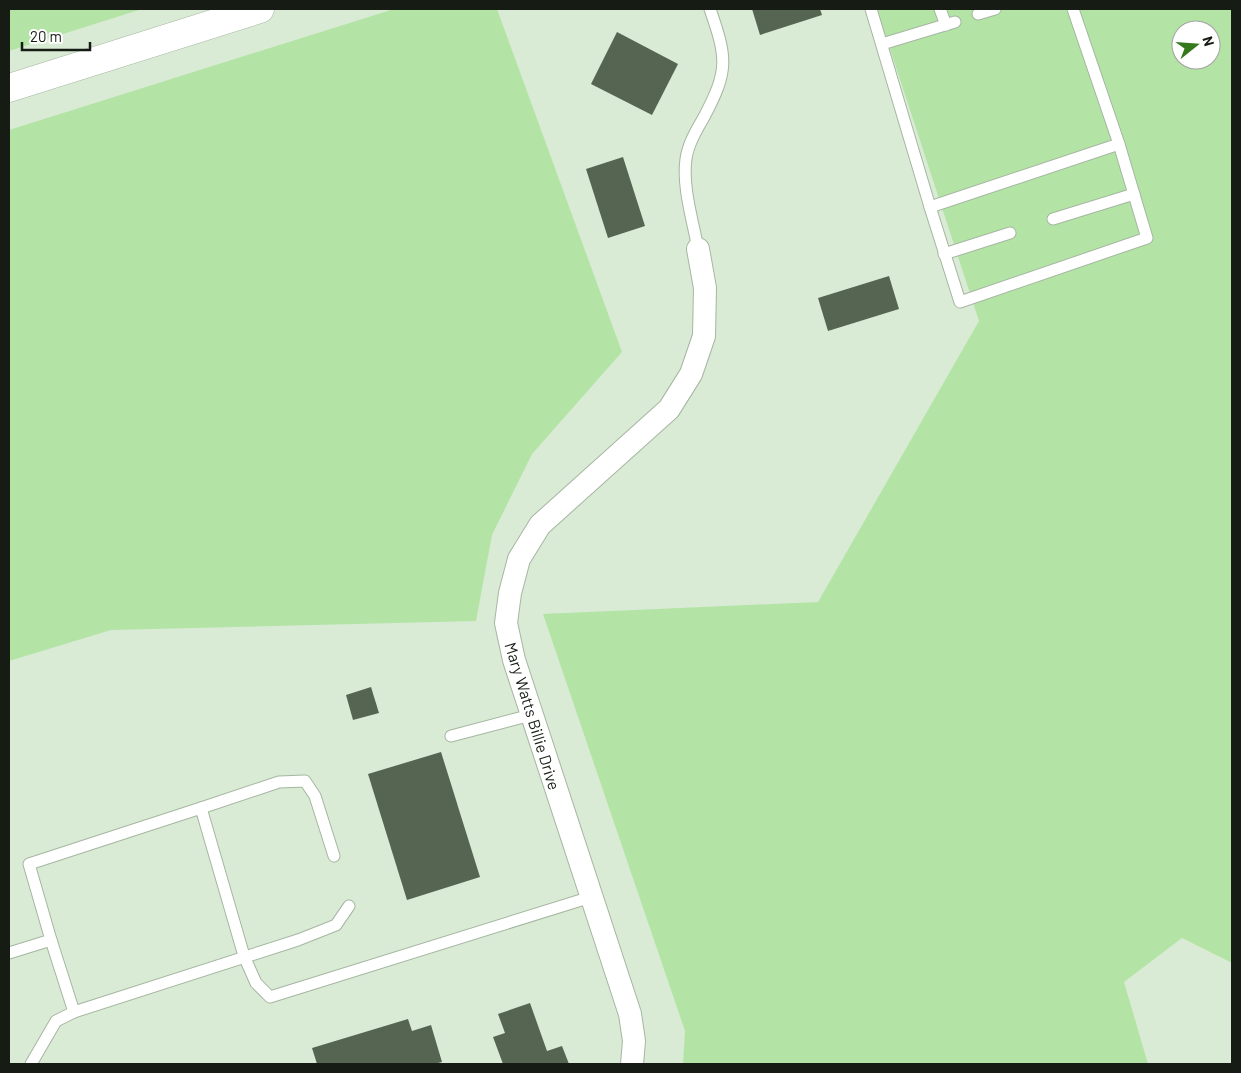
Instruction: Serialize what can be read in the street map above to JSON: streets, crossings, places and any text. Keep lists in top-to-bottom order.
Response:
{
  "streets": {
    "street": ["Mary Watts Billie Drive"]
  },
  "scale_bar": "20 m",
  "north": "right"
}
